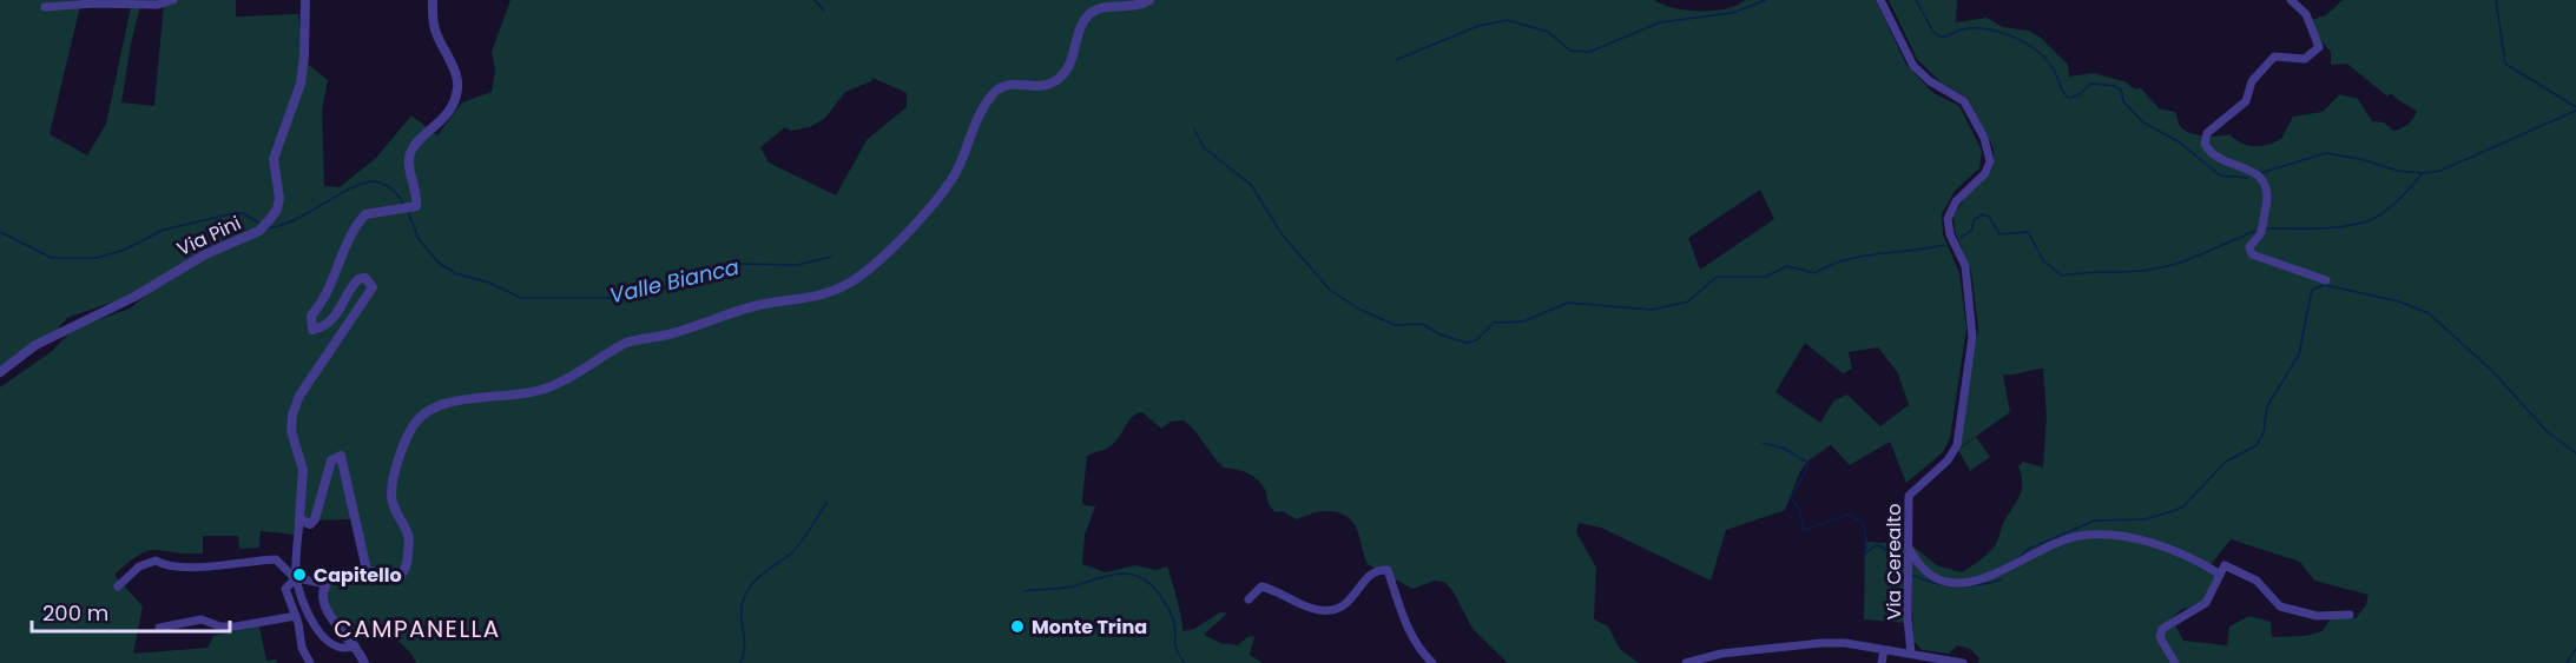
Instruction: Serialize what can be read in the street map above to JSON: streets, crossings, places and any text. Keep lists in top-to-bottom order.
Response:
{
  "streets": {
    "street": ["Via Pini", "Via Cerealto"]
  },
  "districts": ["CAMPANELLA"],
  "water": ["Valle Bianca"],
  "places": ["Capitello", "Monte Trina"],
  "scale_bar": "200 m"
}
